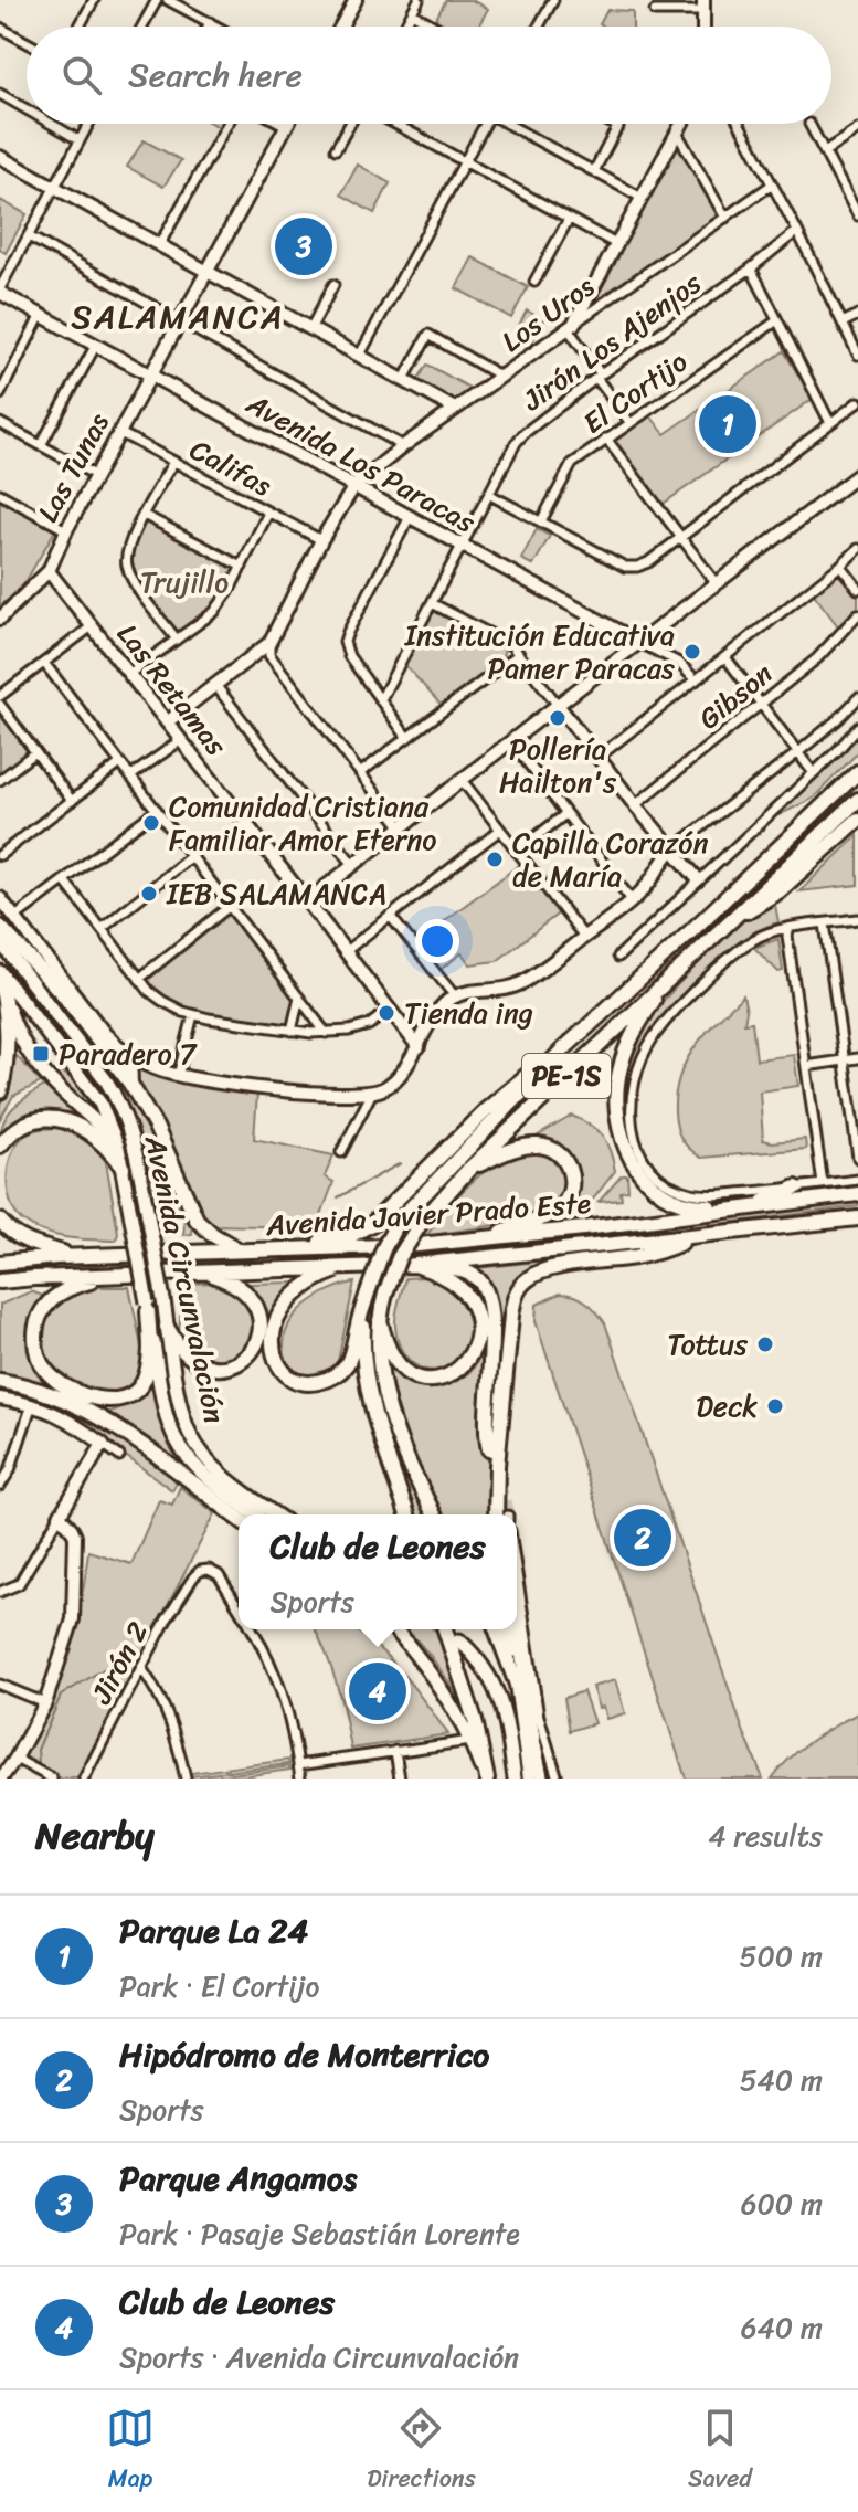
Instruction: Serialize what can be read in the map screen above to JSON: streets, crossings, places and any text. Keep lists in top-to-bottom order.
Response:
{
  "streets": {
    "highway": ["PE-1S", "Avenida Javier Prado Este"],
    "main road": ["Avenida Circunvalación"],
    "street": [
      "Los Uros",
      "Jirón Los Ajenjos",
      "El Cortijo",
      "Avenida Los Paracas",
      "Las Tunas",
      "Califas",
      "Las Retamas",
      "Gibson",
      "Jirón 2"
    ]
  },
  "crossings": [
    ["Los Uros", "Avenida Los Paracas"],
    ["Los Uros", "Califas"],
    ["Jirón Los Ajenjos", "Avenida Los Paracas"],
    ["Avenida Los Paracas", "Las Tunas"],
    ["Las Tunas", "Califas"],
    ["Las Tunas", "Las Retamas"]
  ],
  "districts": ["SALAMANCA"],
  "parks": ["Trujillo"],
  "places": {
    "other": [
      "Institución Educativa Pamer Paracas",
      "Pollería Hailton's",
      "Comunidad Cristiana Familiar Amor Eterno",
      "Capilla Corazón de María",
      "IEB SALAMANCA",
      "Tienda ing",
      "Tottus",
      "Deck"
    ],
    "transit": ["Paradero 7"]
  },
  "page": {
    "search": "Search here",
    "pins": [
      "3",
      "1",
      "2",
      "4"
    ],
    "popup": ["Club de Leones", "Sports"],
    "heading": ["Nearby", "4 results"],
    "list": [
      {
        "mark": "1",
        "name": "Parque La 24",
        "note": "Park · El Cortijo",
        "value": "500 m"
      },
      {
        "mark": "2",
        "name": "Hipódromo de Monterrico",
        "note": "Sports",
        "value": "540 m"
      },
      {
        "mark": "3",
        "name": "Parque Angamos",
        "note": "Park · Pasaje Sebastián Lorente",
        "value": "600 m"
      },
      {
        "mark": "4",
        "name": "Club de Leones",
        "note": "Sports · Avenida Circunvalación",
        "value": "640 m"
      }
    ],
    "nav": ["Map", "Directions", "Saved"]
  }
}
